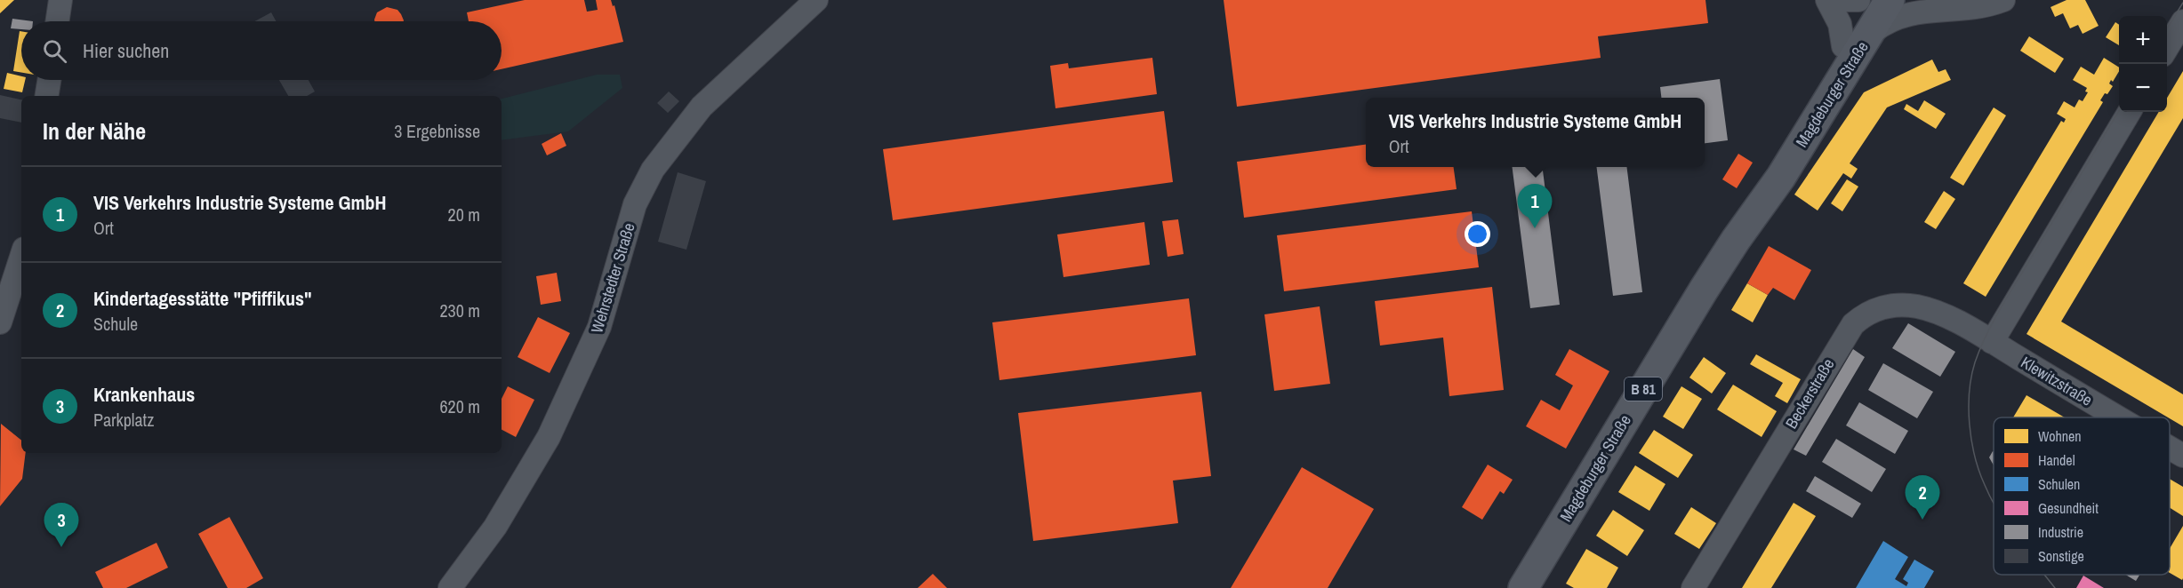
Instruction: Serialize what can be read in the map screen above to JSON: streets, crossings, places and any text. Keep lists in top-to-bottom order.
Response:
{
  "streets": {
    "main road": ["Magdeburger Straße", "B 81"],
    "street": ["Wehrstedter Straße", "Klewitzstraße", "Beckerstraße"]
  },
  "crossings": [
    ["Klewitzstraße", "Beckerstraße"]
  ],
  "legend": [
    "Wohnen",
    "Handel",
    "Schulen",
    "Gesundheit",
    "Industrie",
    "Sonstige"
  ],
  "page": {
    "map_buttons": ["+", "−"],
    "search": "Hier suchen",
    "heading": ["In der Nähe", "3 Ergebnisse"],
    "popup": ["VIS Verkehrs Industrie Systeme GmbH", "Ort"],
    "list": [
      {
        "mark": "1",
        "name": "VIS Verkehrs Industrie Systeme GmbH",
        "note": "Ort",
        "value": "20 m"
      },
      {
        "mark": "2",
        "name": "Kindertagesstätte \"Pfiffikus\"",
        "note": "Schule",
        "value": "230 m"
      },
      {
        "mark": "3",
        "name": "Krankenhaus",
        "note": "Parkplatz",
        "value": "620 m"
      }
    ],
    "pins": ["1", "2", "3"]
  }
}
